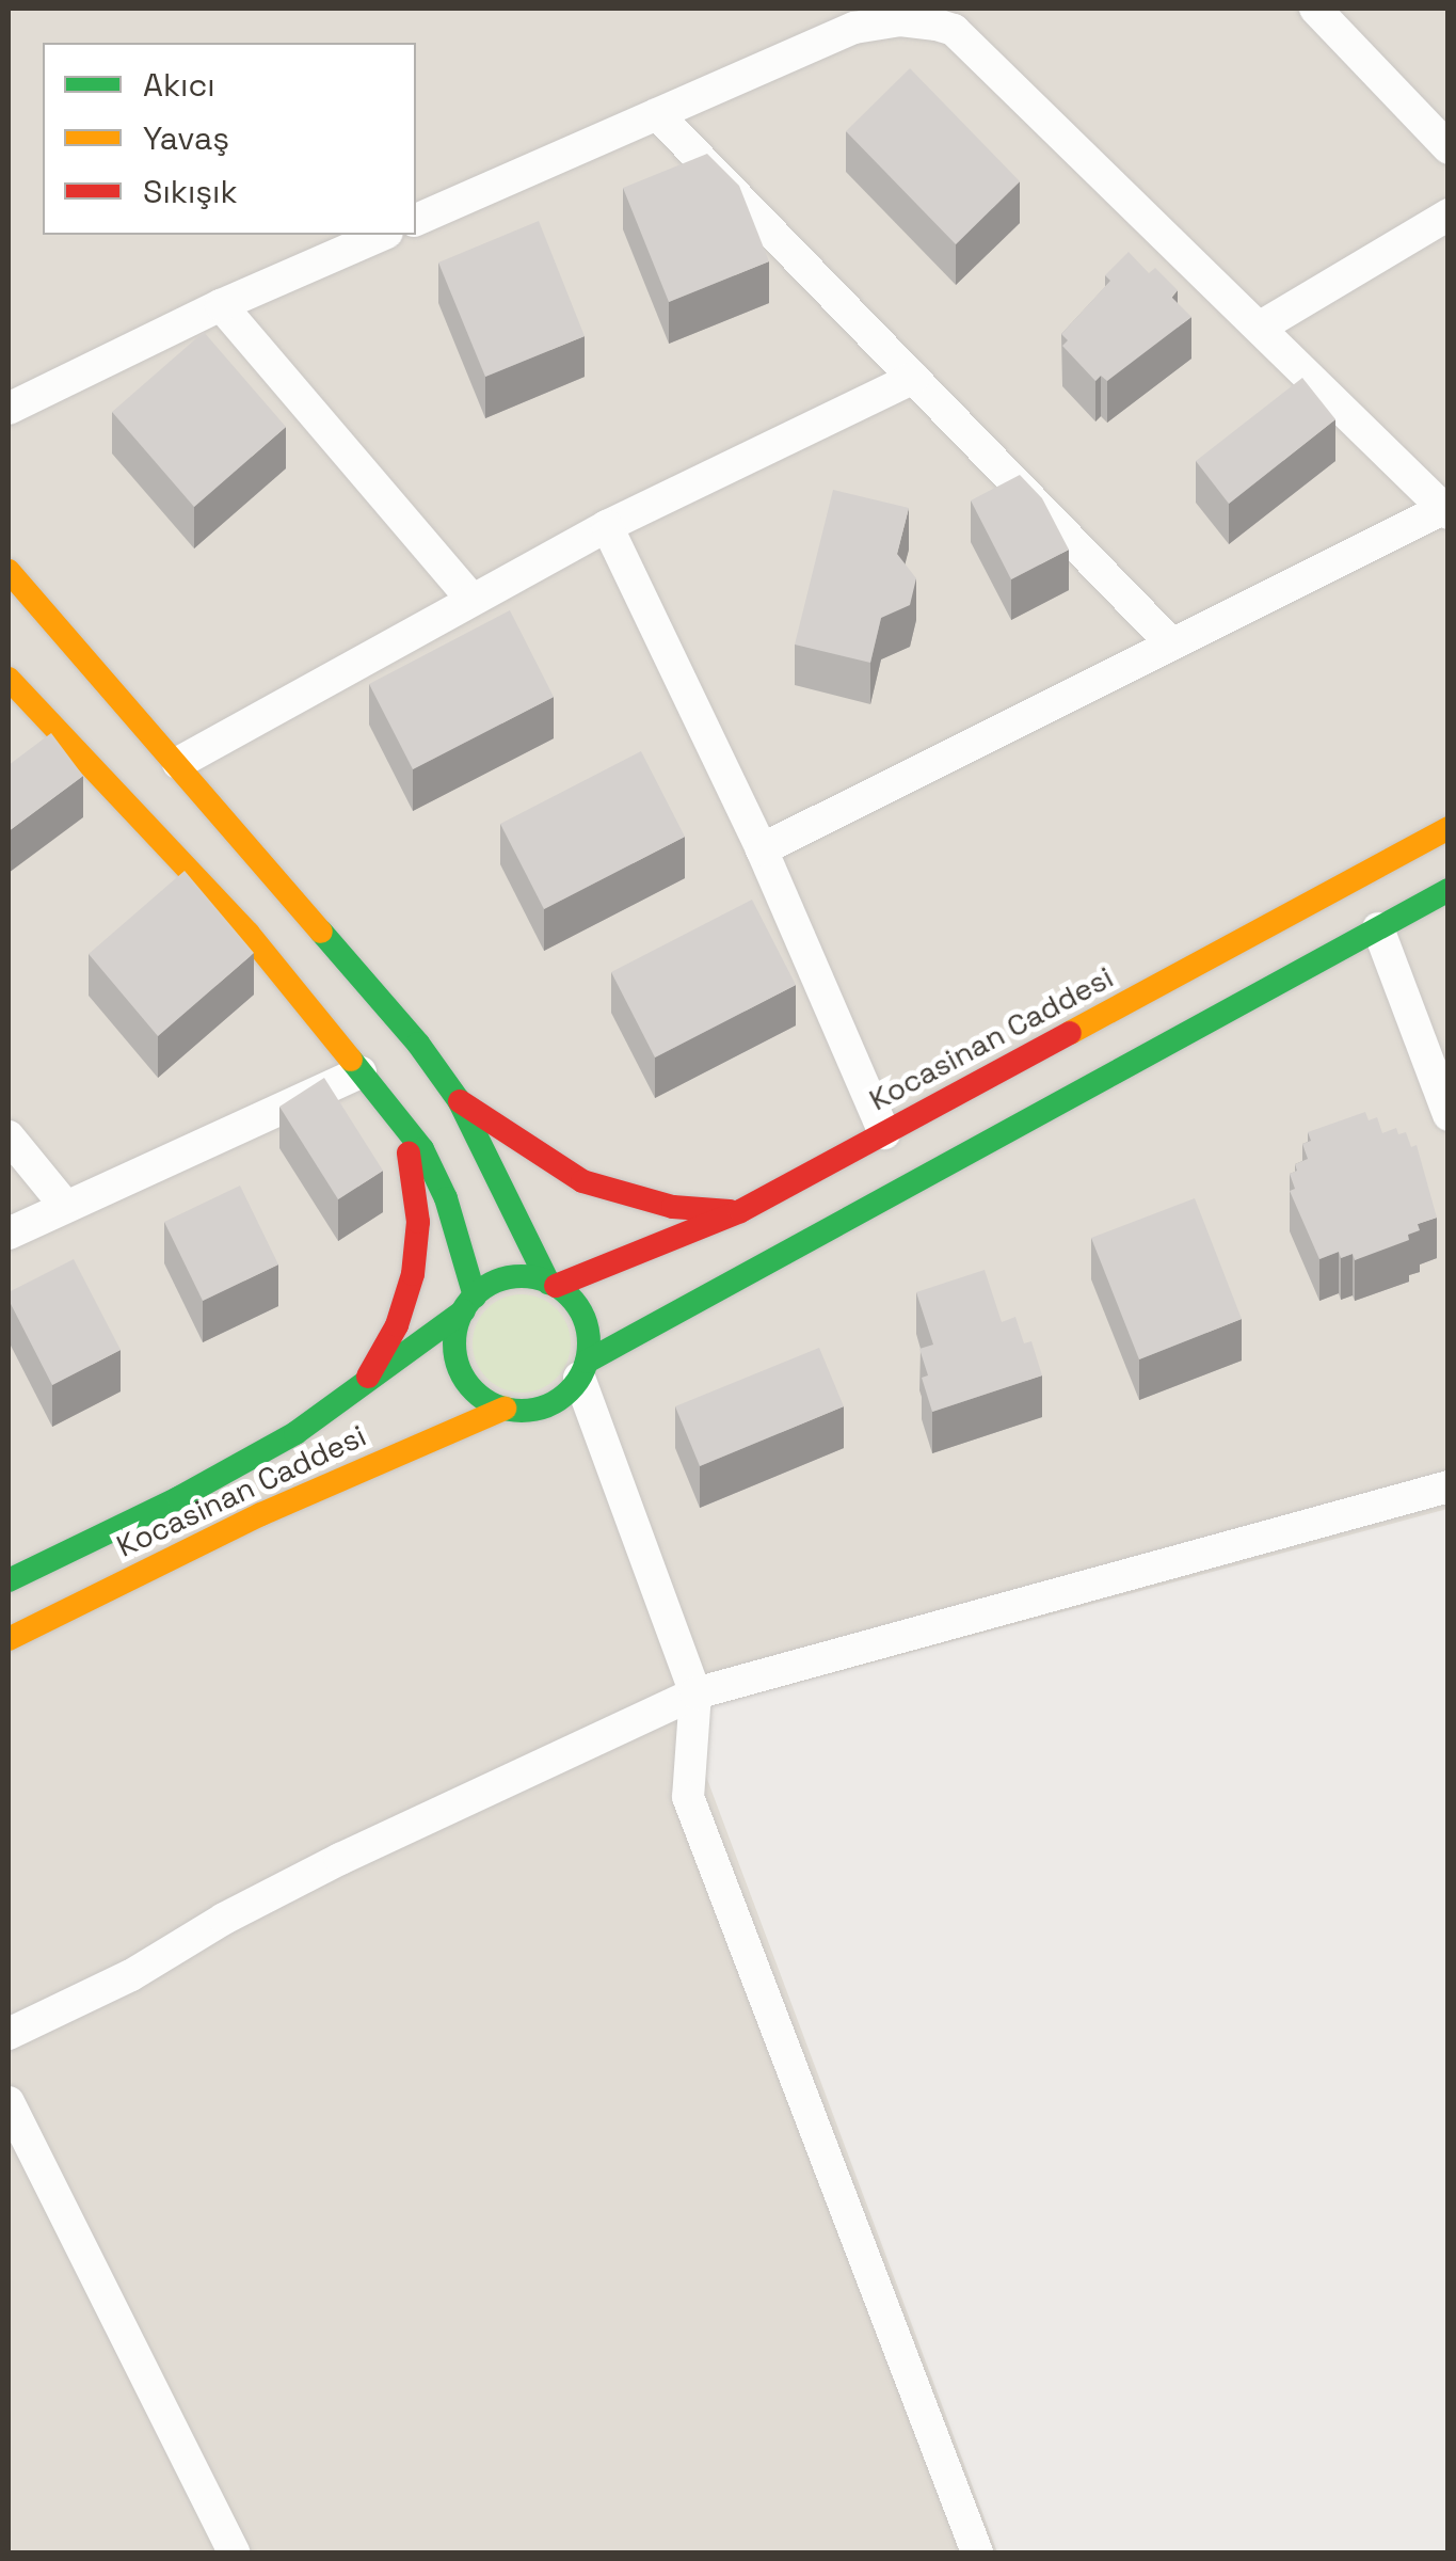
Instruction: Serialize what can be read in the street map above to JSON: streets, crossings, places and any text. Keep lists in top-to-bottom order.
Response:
{
  "streets": {
    "main road": ["Kocasinan Caddesi"]
  },
  "legend": ["Akıcı", "Yavaş", "Sıkışık"]
}
